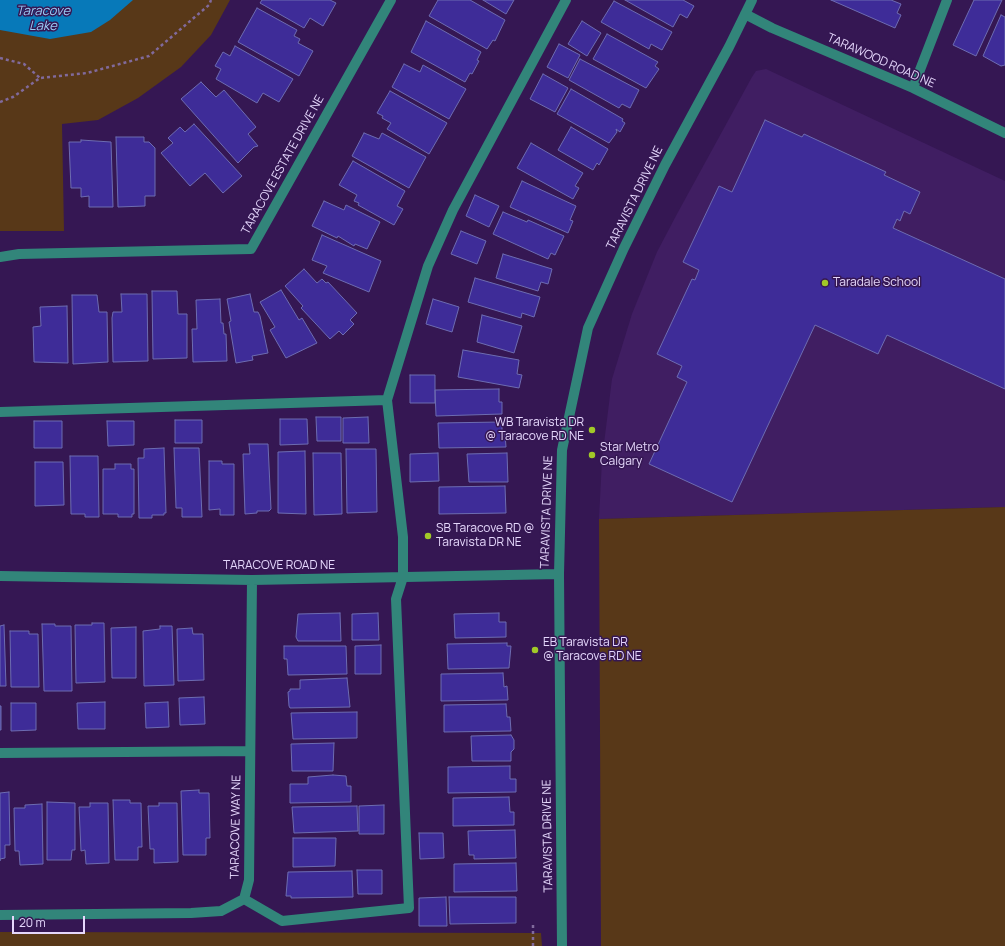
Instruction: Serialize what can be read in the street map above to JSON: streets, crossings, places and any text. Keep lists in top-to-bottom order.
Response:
{
  "streets": {
    "street": [
      "TARAWOOD ROAD NE",
      "TARACOVE ESTATE DRIVE NE",
      "TARAVISTA DRIVE NE",
      "TARACOVE ROAD NE",
      "TARACOVE WAY NE"
    ]
  },
  "crossings": [
    ["TARAWOOD ROAD NE", "TARAVISTA DRIVE NE"],
    ["TARAVISTA DRIVE NE", "TARACOVE ROAD NE"],
    ["TARACOVE ROAD NE", "TARACOVE WAY NE"]
  ],
  "water": ["Taracove Lake"],
  "places": [
    "Taradale School",
    "WB Taravista DR @ Taracove RD NE",
    "Star Metro Calgary",
    "SB Taracove RD @ Taravista DR NE",
    "EB Taravista DR @ Taracove RD NE"
  ],
  "scale_bar": "20 m"
}
